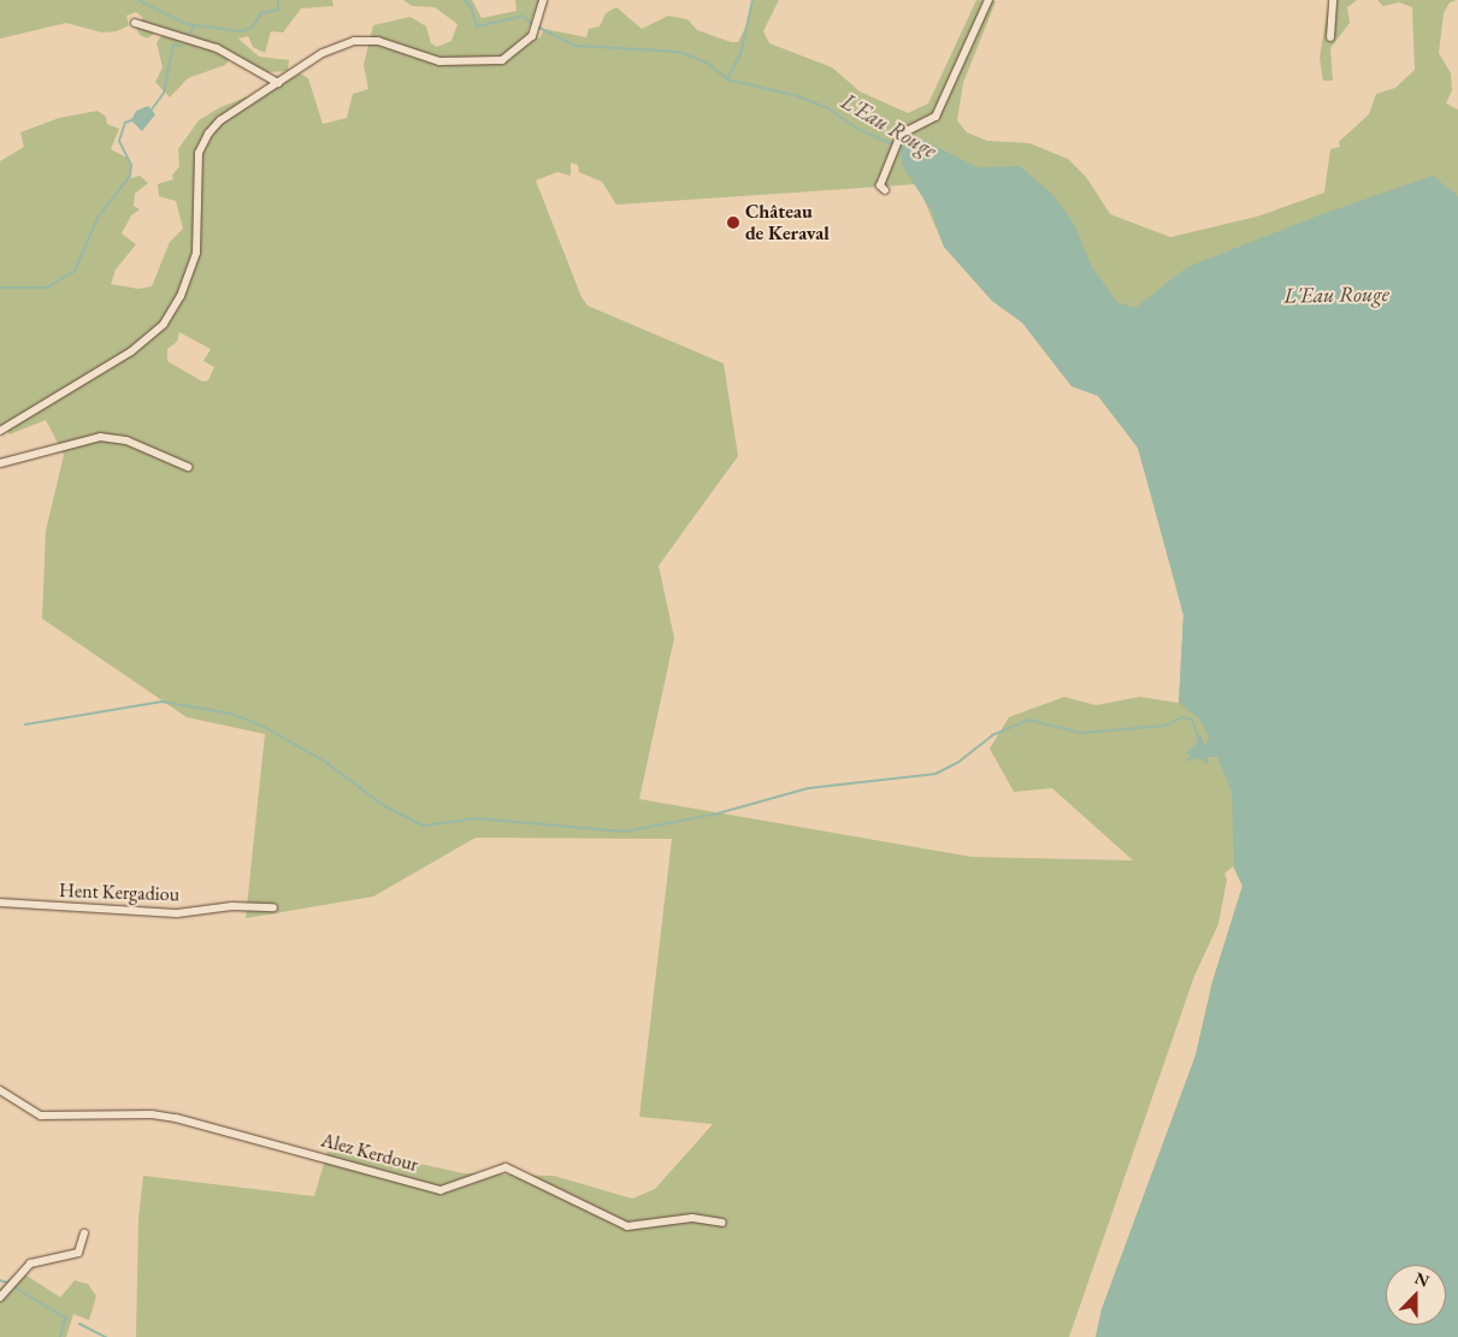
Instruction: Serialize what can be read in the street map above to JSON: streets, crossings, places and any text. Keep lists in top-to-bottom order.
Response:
{
  "streets": {
    "street": ["Hent Kergadiou", "Alez Kerdour"]
  },
  "water": ["L'Eau Rouge"],
  "places": ["Château de Keraval"],
  "north": "top"
}
